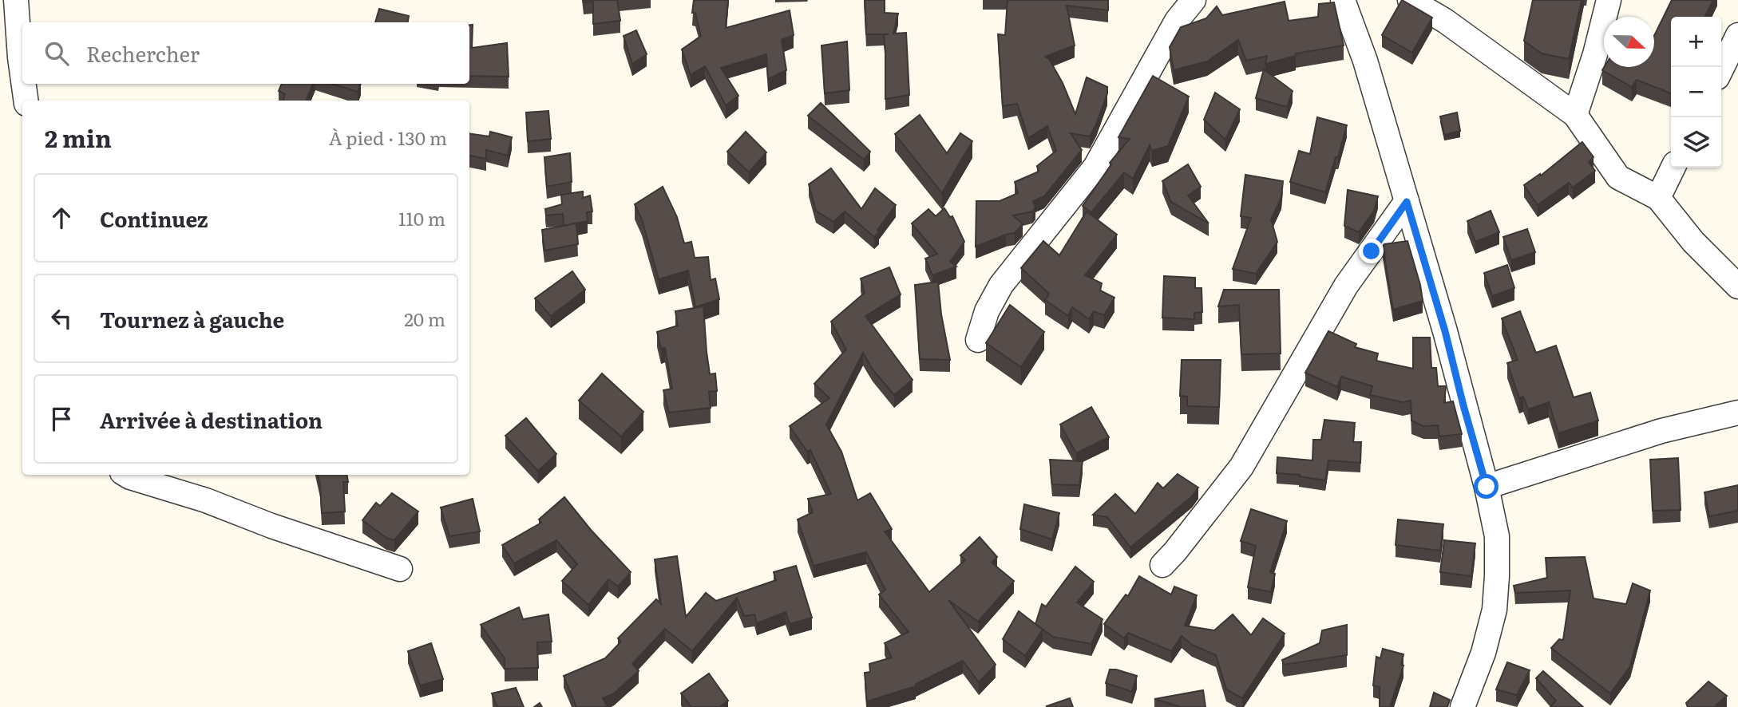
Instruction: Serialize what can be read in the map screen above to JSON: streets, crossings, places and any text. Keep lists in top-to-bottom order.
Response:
{
  "north": "right",
  "page": {
    "map_buttons": ["+", "−"],
    "search": "Rechercher",
    "heading": ["2 min", "À pied · 130 m"],
    "list": [
      ["Continuez", "110 m"],
      ["Tournez à gauche", "20 m"],
      "Arrivée à destination"
    ]
  }
}
